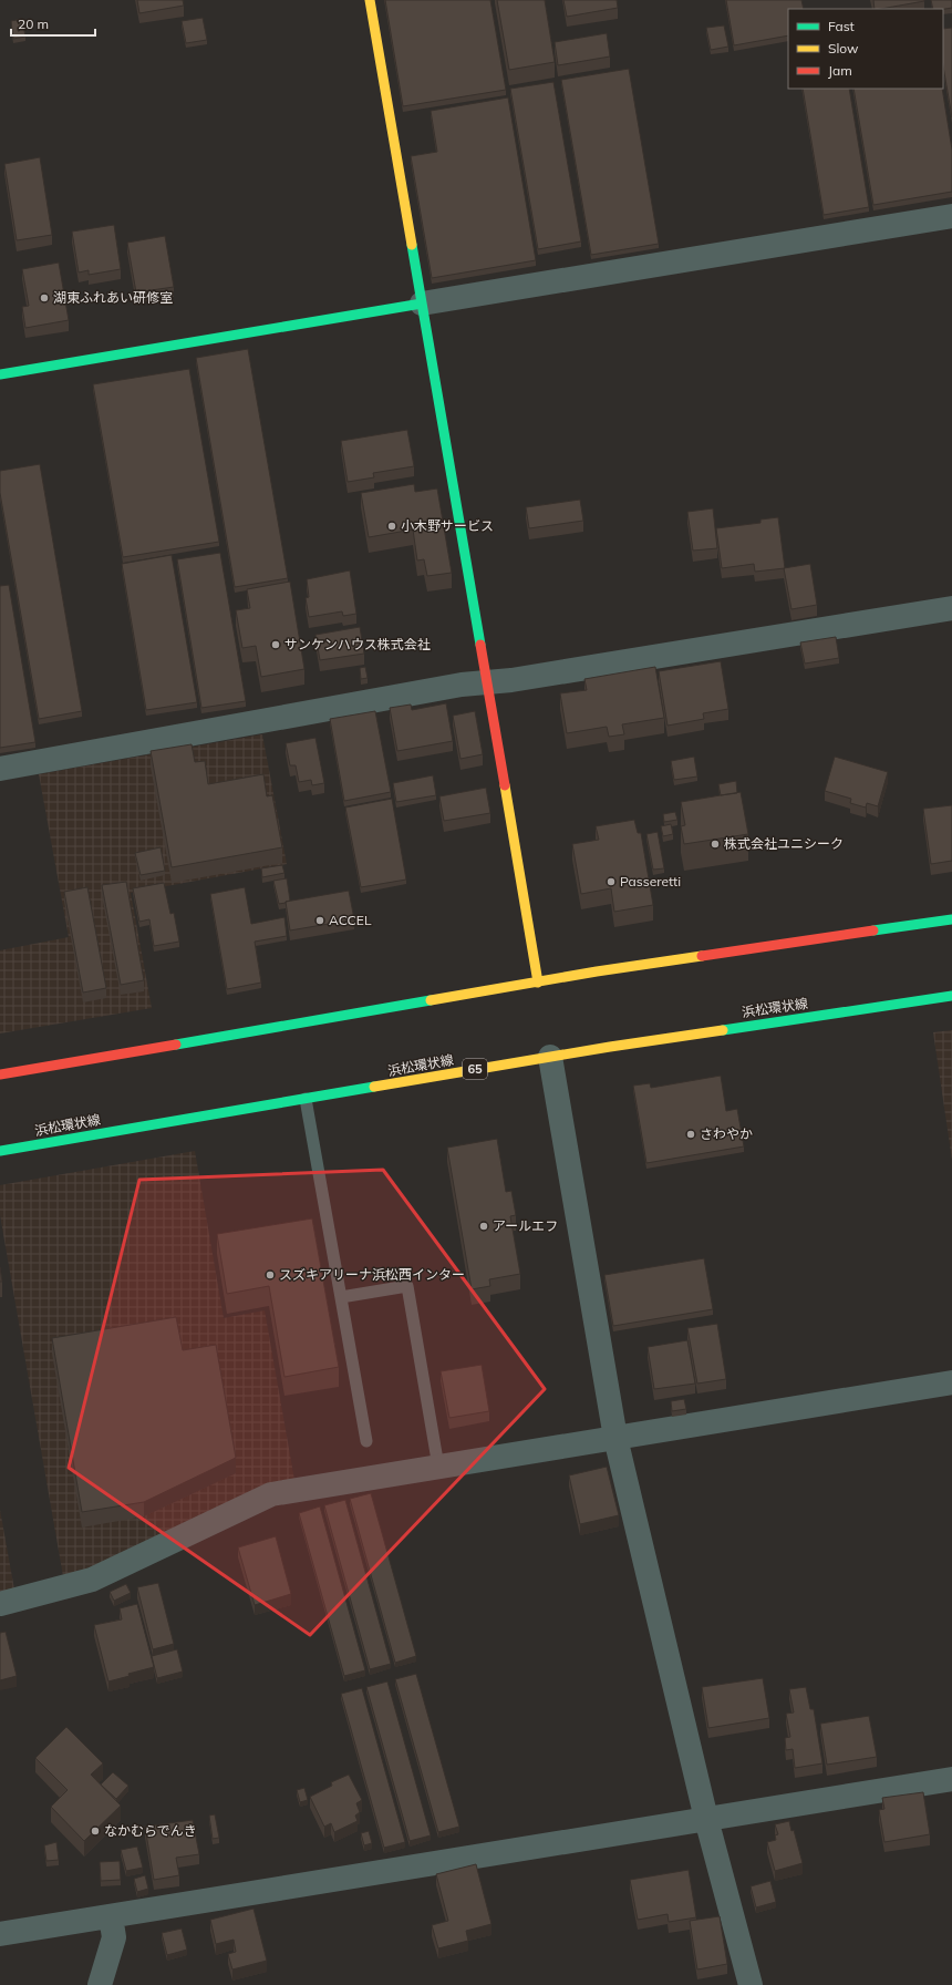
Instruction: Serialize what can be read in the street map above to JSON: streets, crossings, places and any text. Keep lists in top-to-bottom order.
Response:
{
  "streets": {
    "main road": ["浜松環状線", "65"]
  },
  "places": [
    "湖東ふれあい研修室",
    "小木野サービス",
    "サンケンハウス株式会社",
    "株式会社ユニシーク",
    "Passeretti",
    "ACCEL",
    "さわやか",
    "アールエフ",
    "スズキアリーナ浜松西インター",
    "なかむらでんき"
  ],
  "legend": ["Fast", "Slow", "Jam"],
  "scale_bar": "20 m"
}
